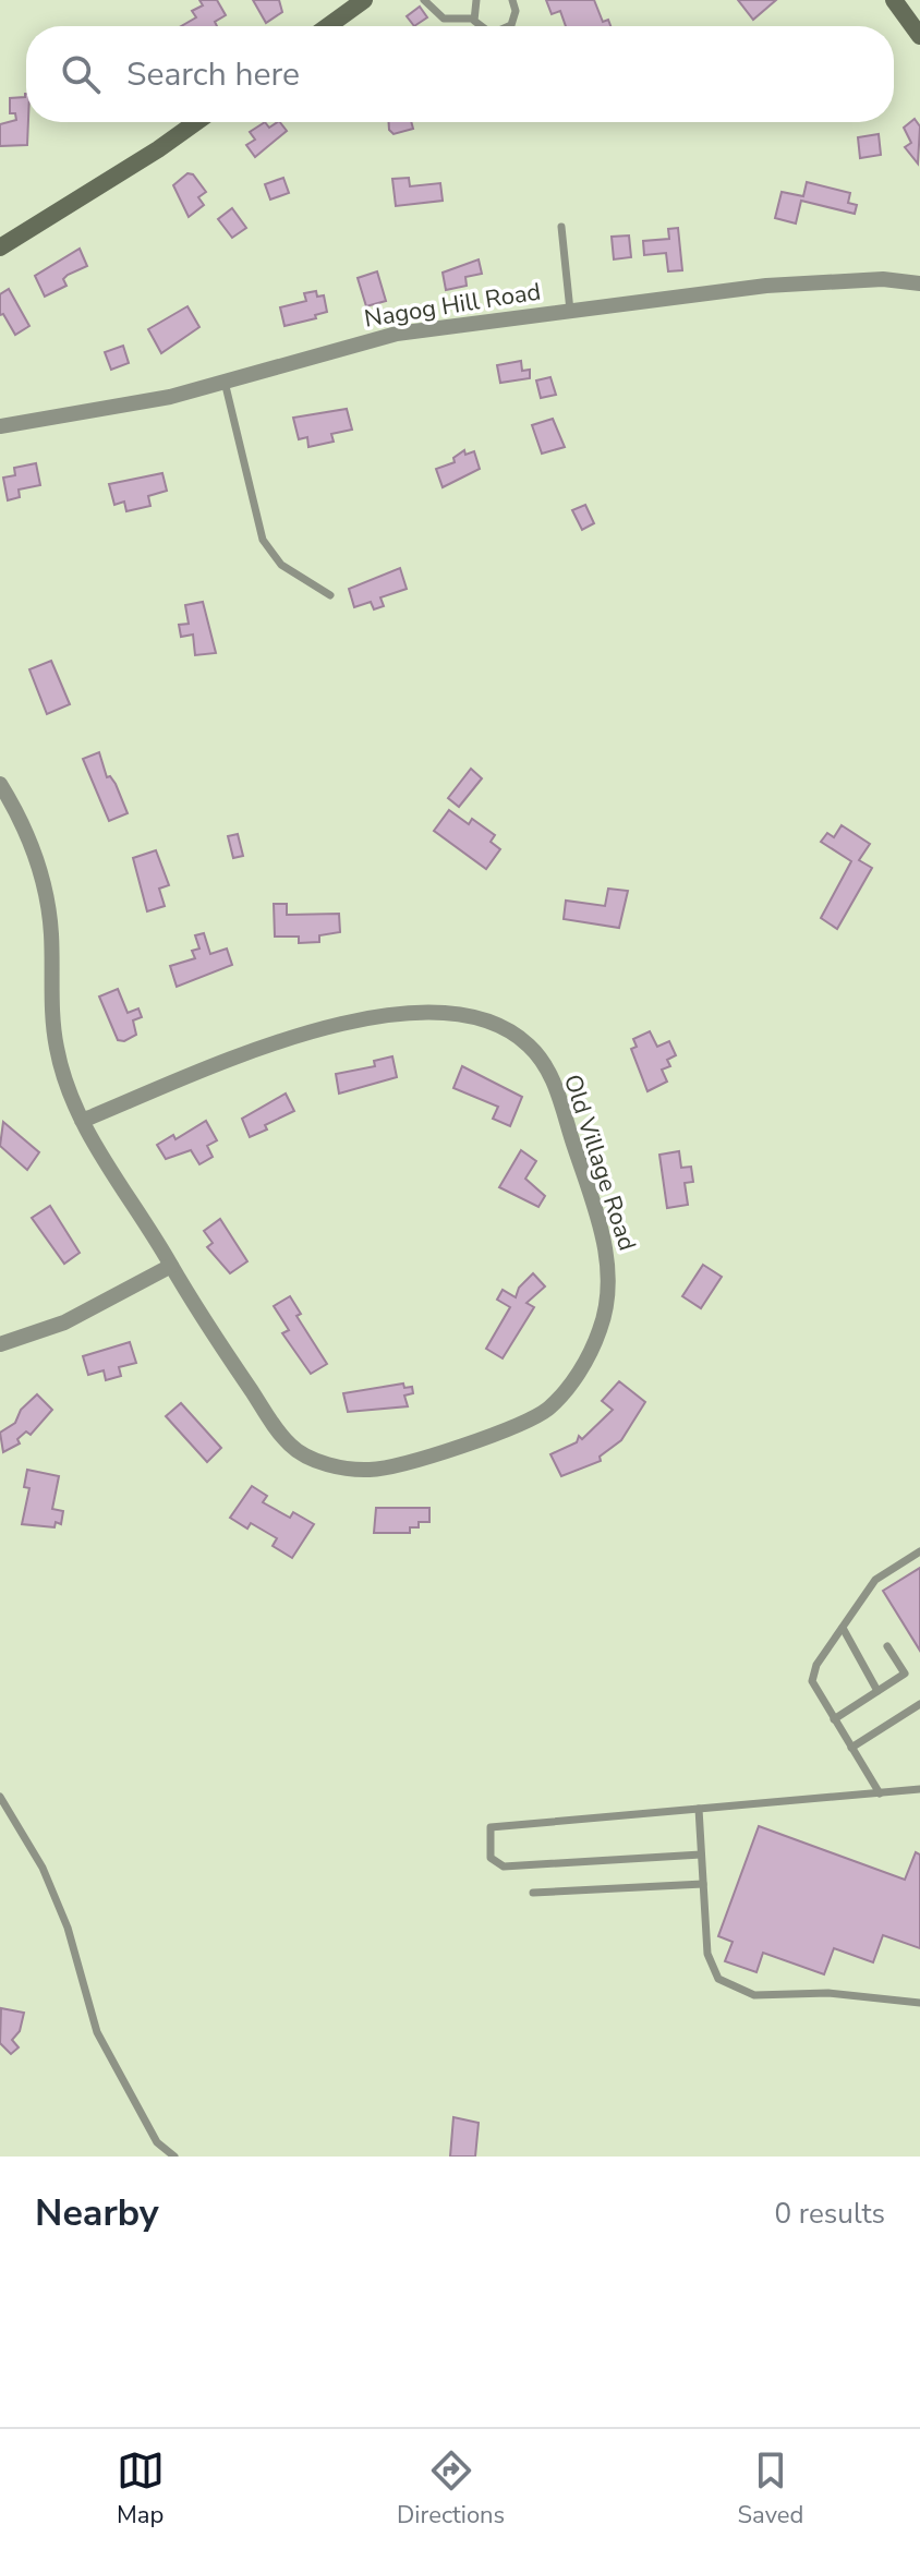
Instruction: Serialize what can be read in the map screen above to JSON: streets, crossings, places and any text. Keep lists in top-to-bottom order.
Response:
{
  "streets": {
    "street": ["Nagog Hill Road", "Old Village Road"]
  },
  "page": {
    "search": "Search here",
    "heading": ["Nearby", "0 results"],
    "nav": ["Map", "Directions", "Saved"]
  }
}
